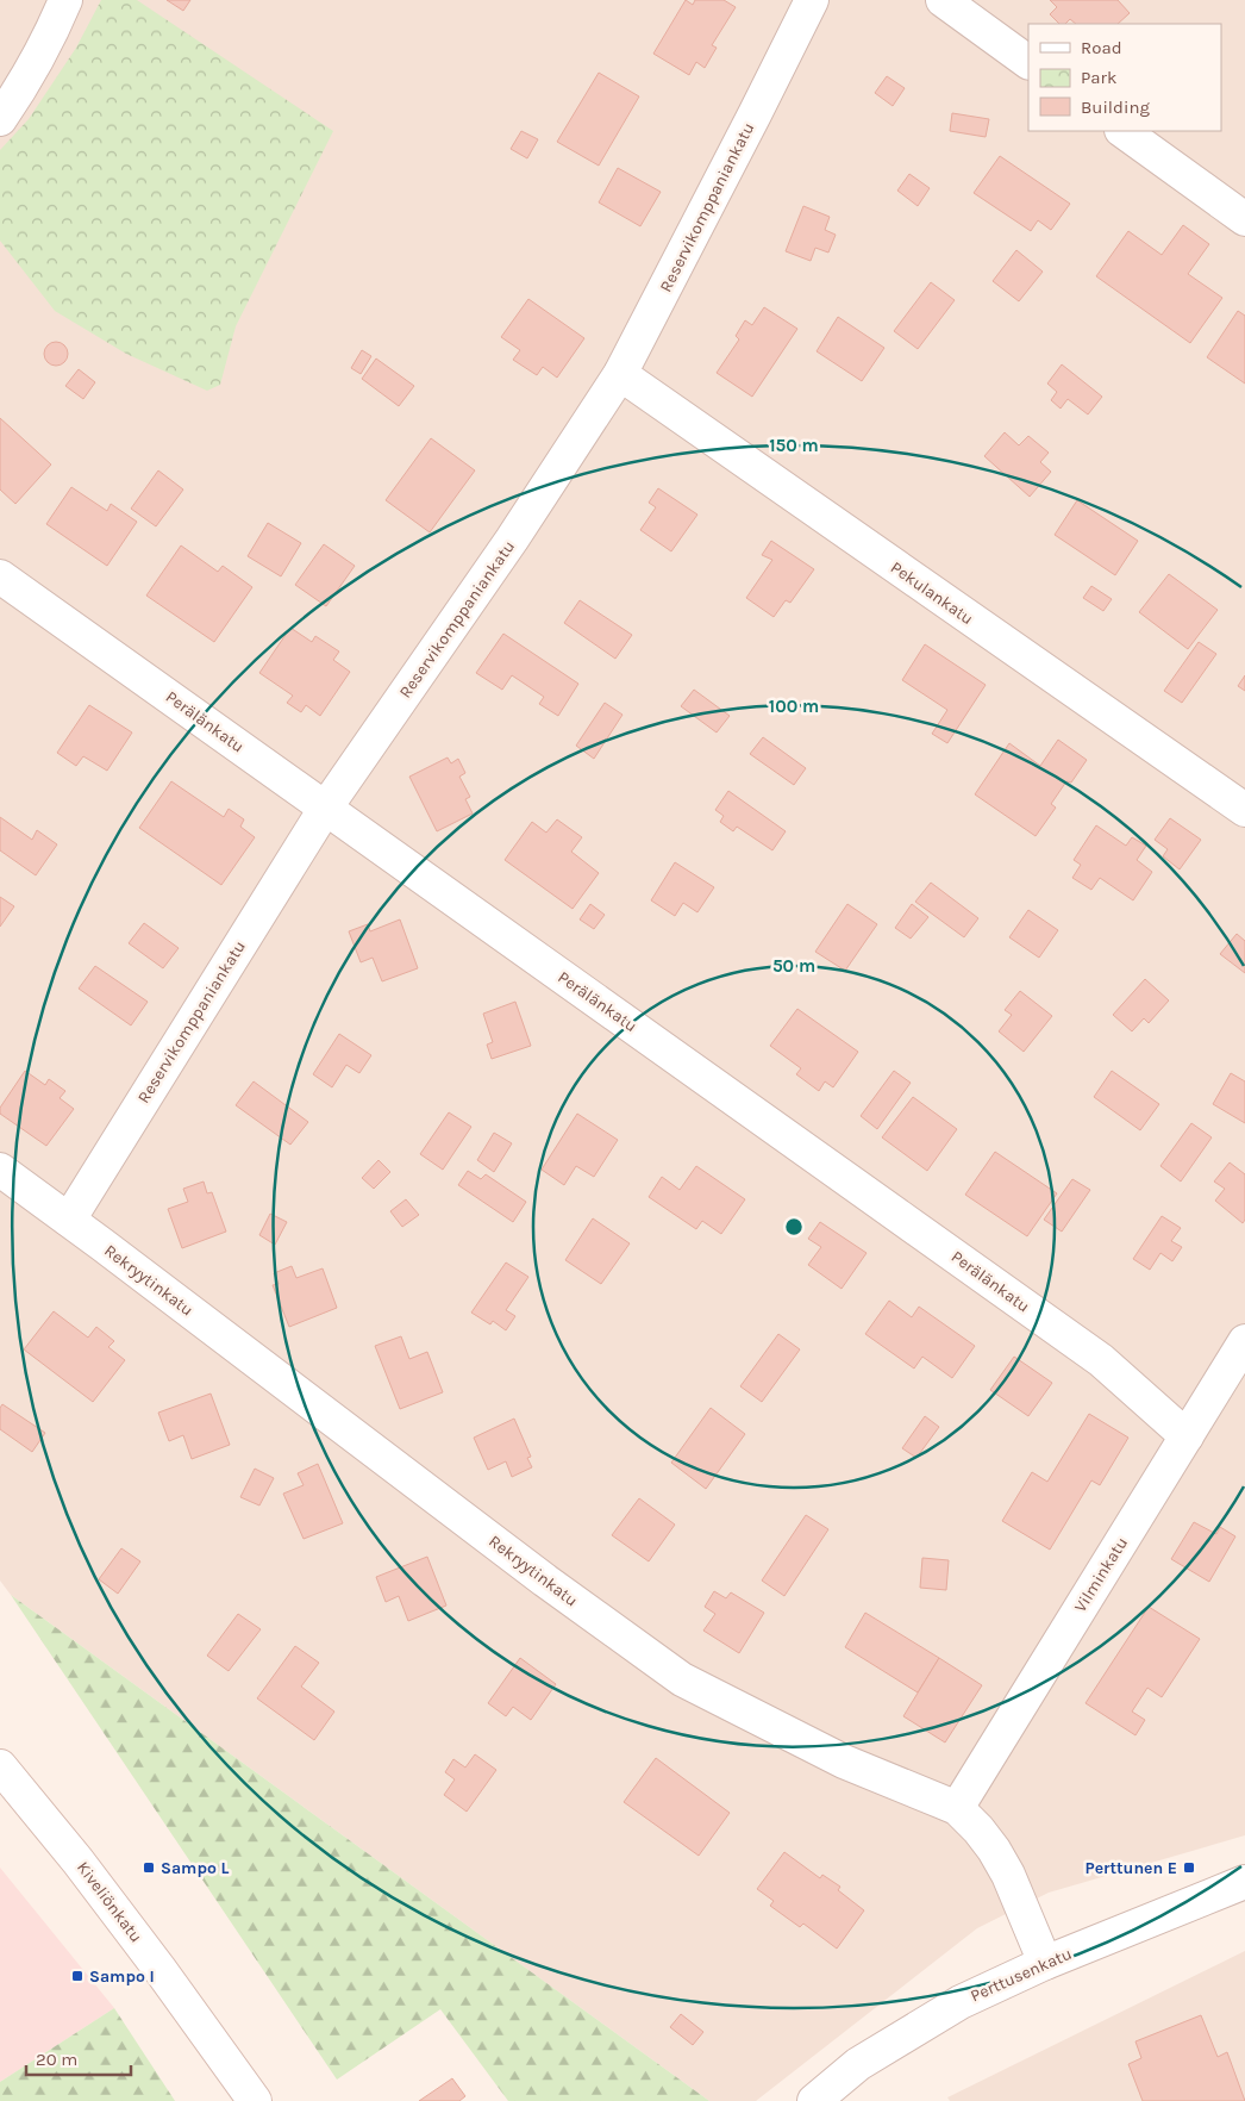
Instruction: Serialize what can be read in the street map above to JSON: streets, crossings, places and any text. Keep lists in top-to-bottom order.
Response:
{
  "streets": {
    "street": [
      "Reservikomppaniankatu",
      "Pekulankatu",
      "Perälänkatu",
      "Rekryytinkatu",
      "Vilminkatu",
      "Kiveliönkatu",
      "Perttusenkatu"
    ]
  },
  "crossings": [
    ["Reservikomppaniankatu", "Pekulankatu"],
    ["Reservikomppaniankatu", "Perälänkatu"],
    ["Reservikomppaniankatu", "Rekryytinkatu"],
    ["Perälänkatu", "Vilminkatu"],
    ["Rekryytinkatu", "Vilminkatu"],
    ["Rekryytinkatu", "Perttusenkatu"]
  ],
  "places": {
    "transit": ["Sampo L", "Perttunen E", "Sampo I"]
  },
  "legend": ["Road", "Park", "Building"],
  "scale_bar": "20 m",
  "rings": ["150 m", "100 m", "50 m"]
}
